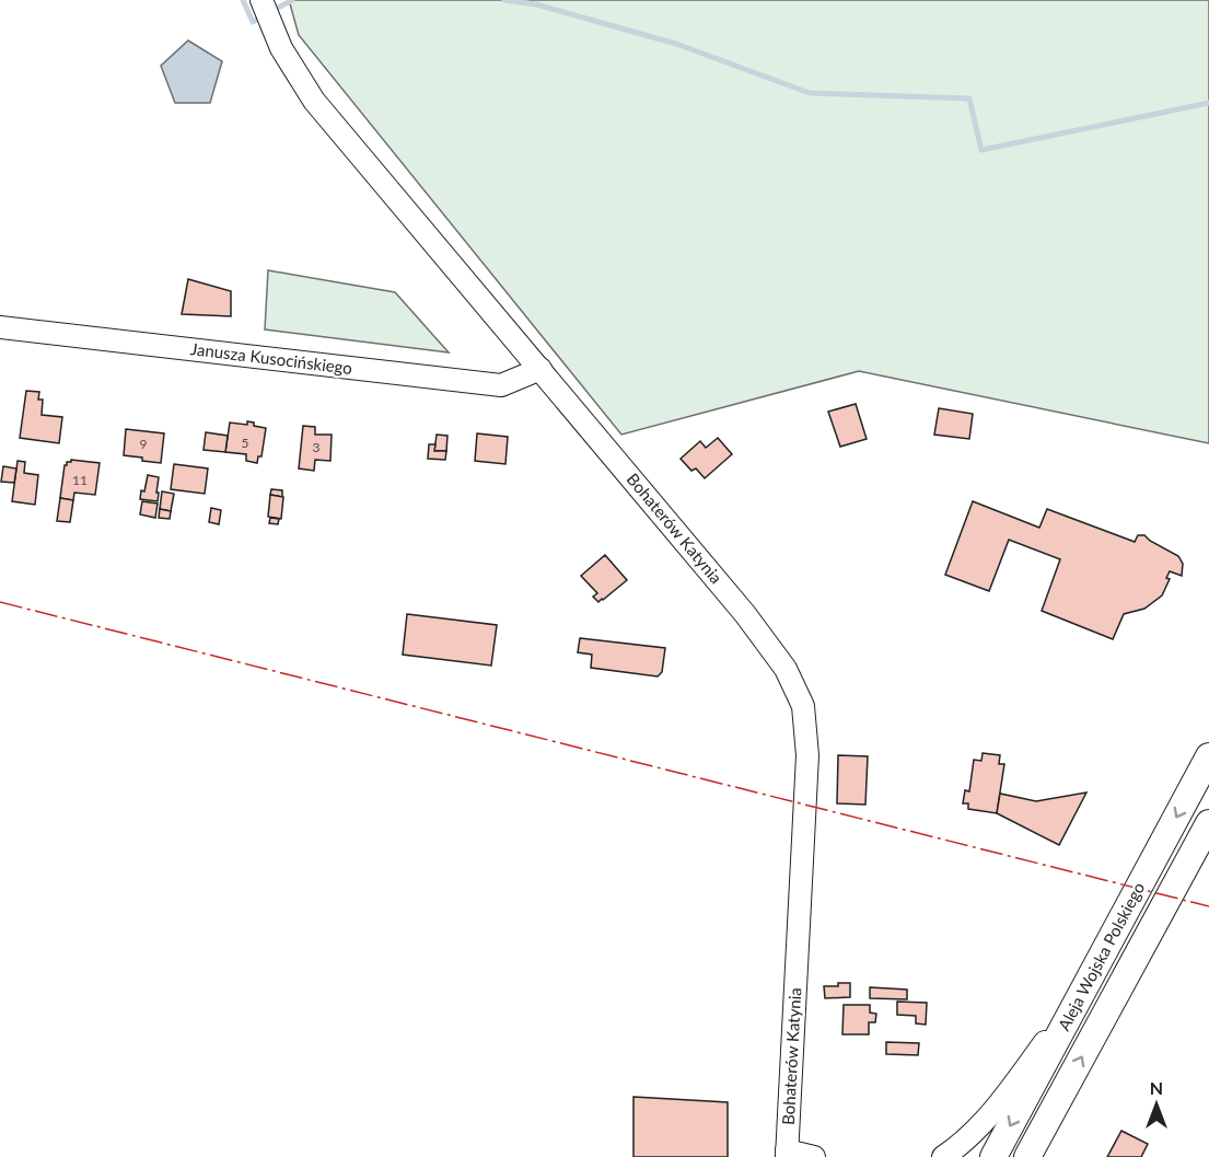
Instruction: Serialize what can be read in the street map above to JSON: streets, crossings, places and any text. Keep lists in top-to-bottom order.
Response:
{
  "streets": {
    "main road": ["Aleja Wojska Polskiego"],
    "street": ["Janusza Kusocińskiego", "Bohaterów Katynia"]
  },
  "crossings": [
    ["Janusza Kusocińskiego", "Bohaterów Katynia"]
  ],
  "house_numbers": [
    "5",
    "9",
    "3",
    "11"
  ],
  "north": "top"
}
